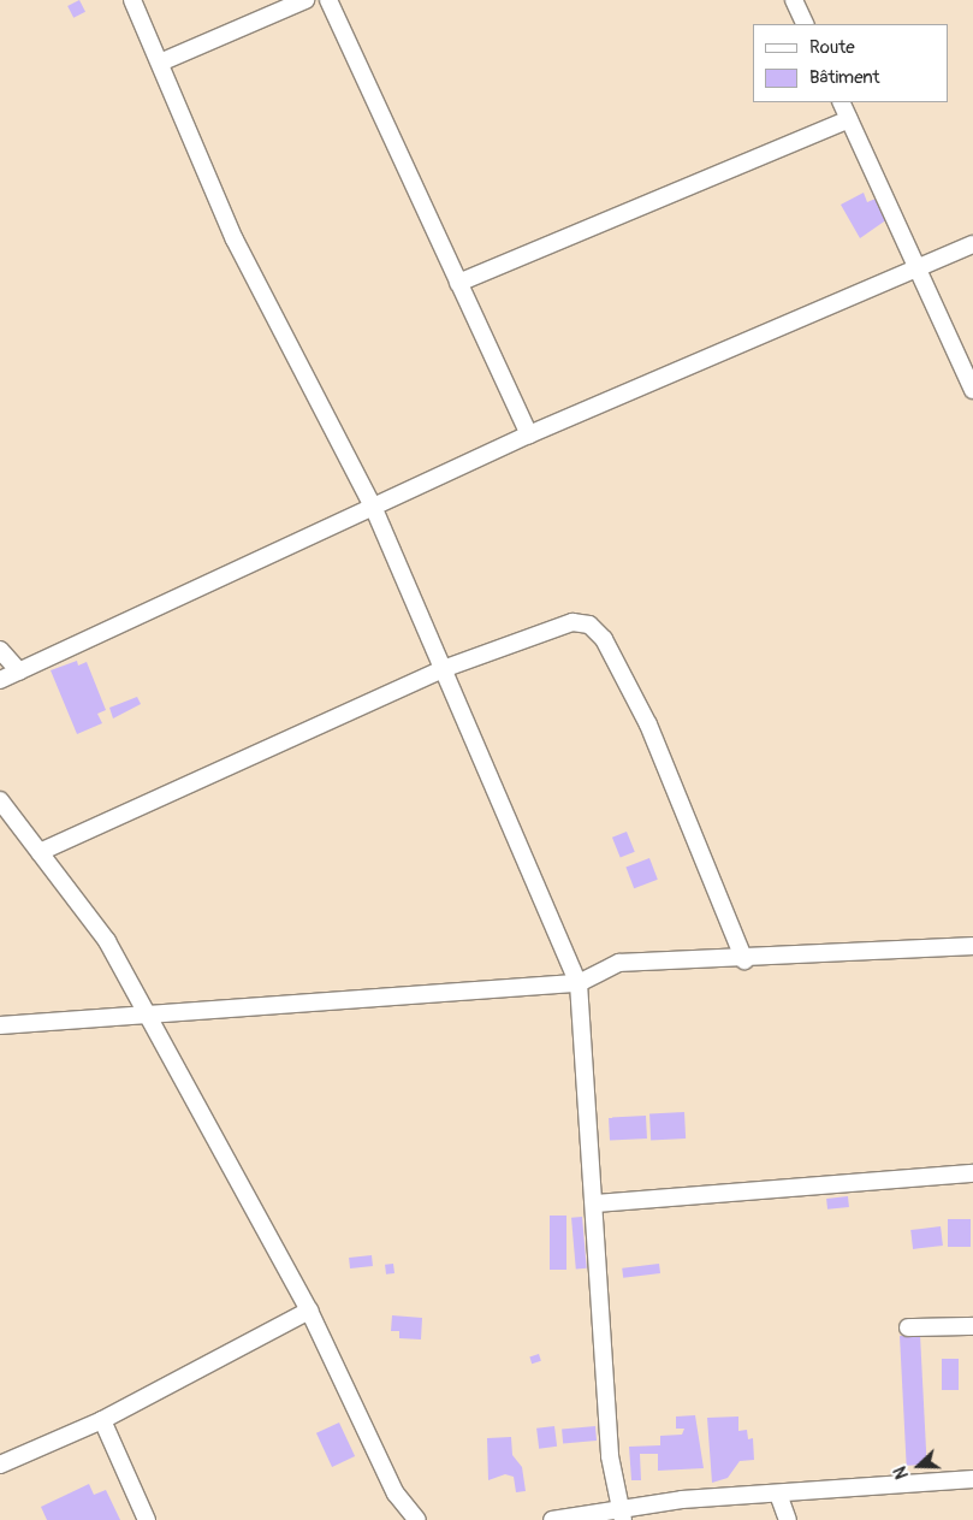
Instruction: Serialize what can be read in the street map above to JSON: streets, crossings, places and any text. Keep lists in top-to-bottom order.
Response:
{
  "legend": ["Route", "Bâtiment"],
  "north": "left"
}
